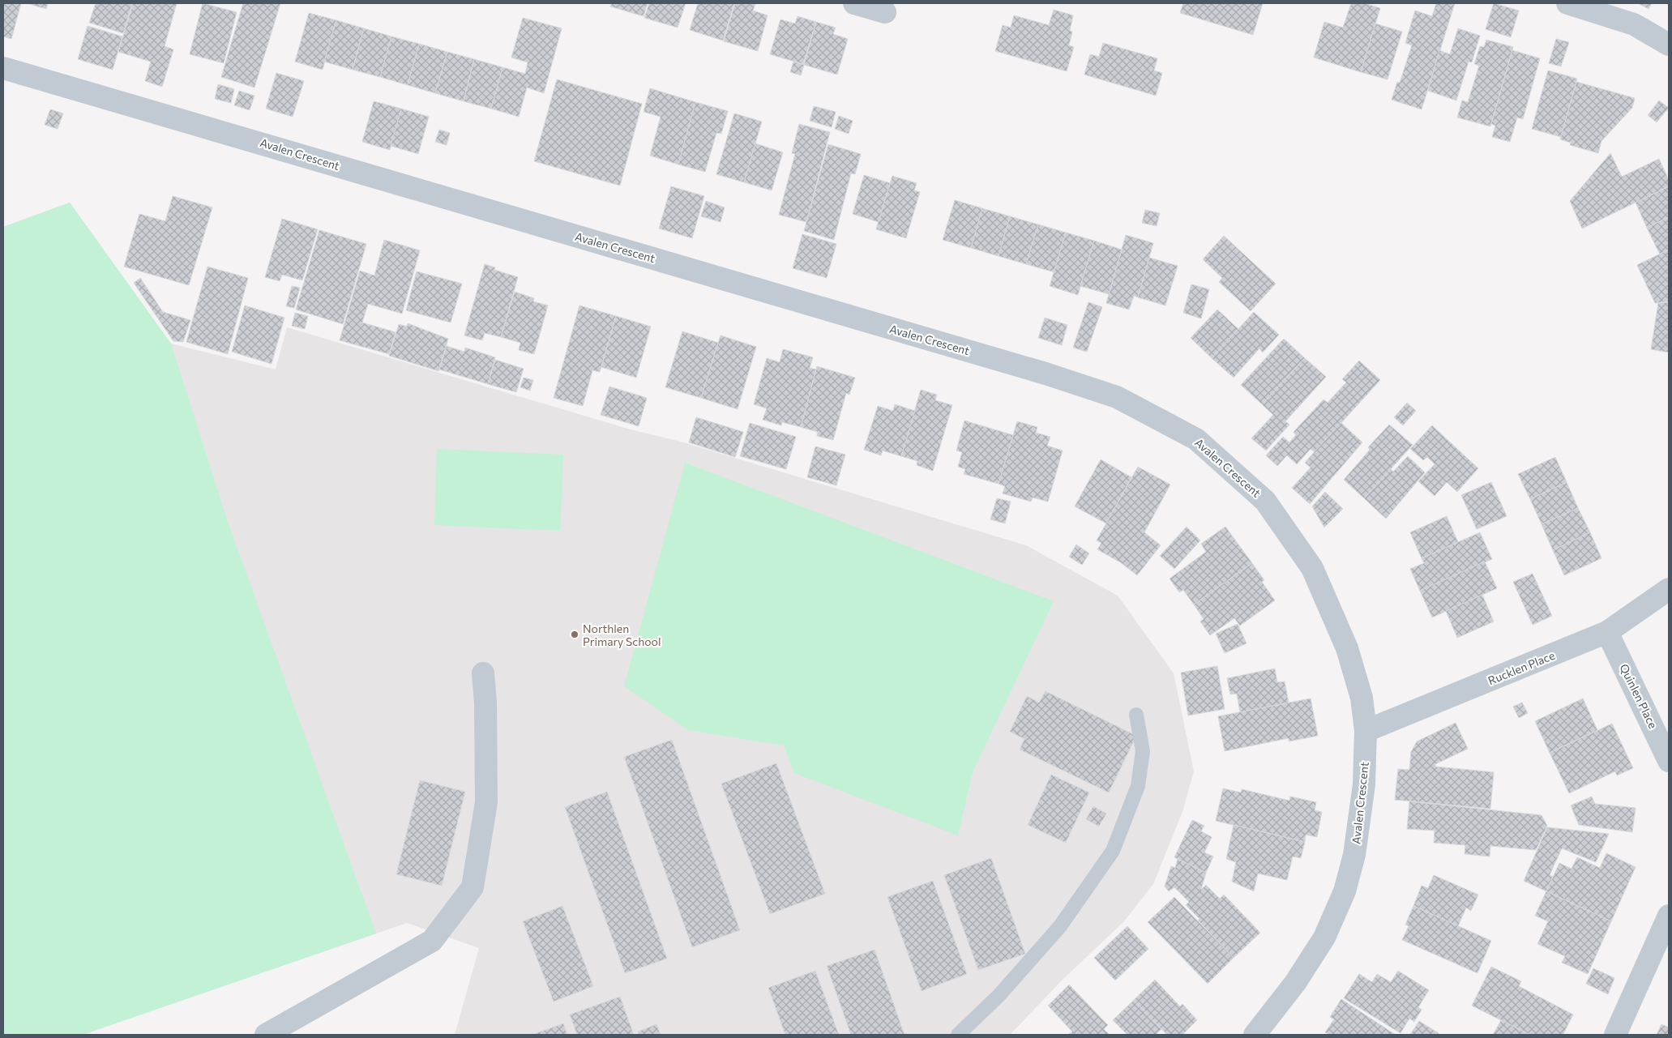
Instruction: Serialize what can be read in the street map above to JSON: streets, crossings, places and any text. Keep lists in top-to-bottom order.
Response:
{
  "streets": {
    "street": ["Avalen Crescent", "Rucklen Place", "Quinlen Place"]
  },
  "crossings": [
    ["Avalen Crescent", "Rucklen Place"],
    ["Rucklen Place", "Quinlen Place"]
  ],
  "places": ["Northlen Primary School"]
}
